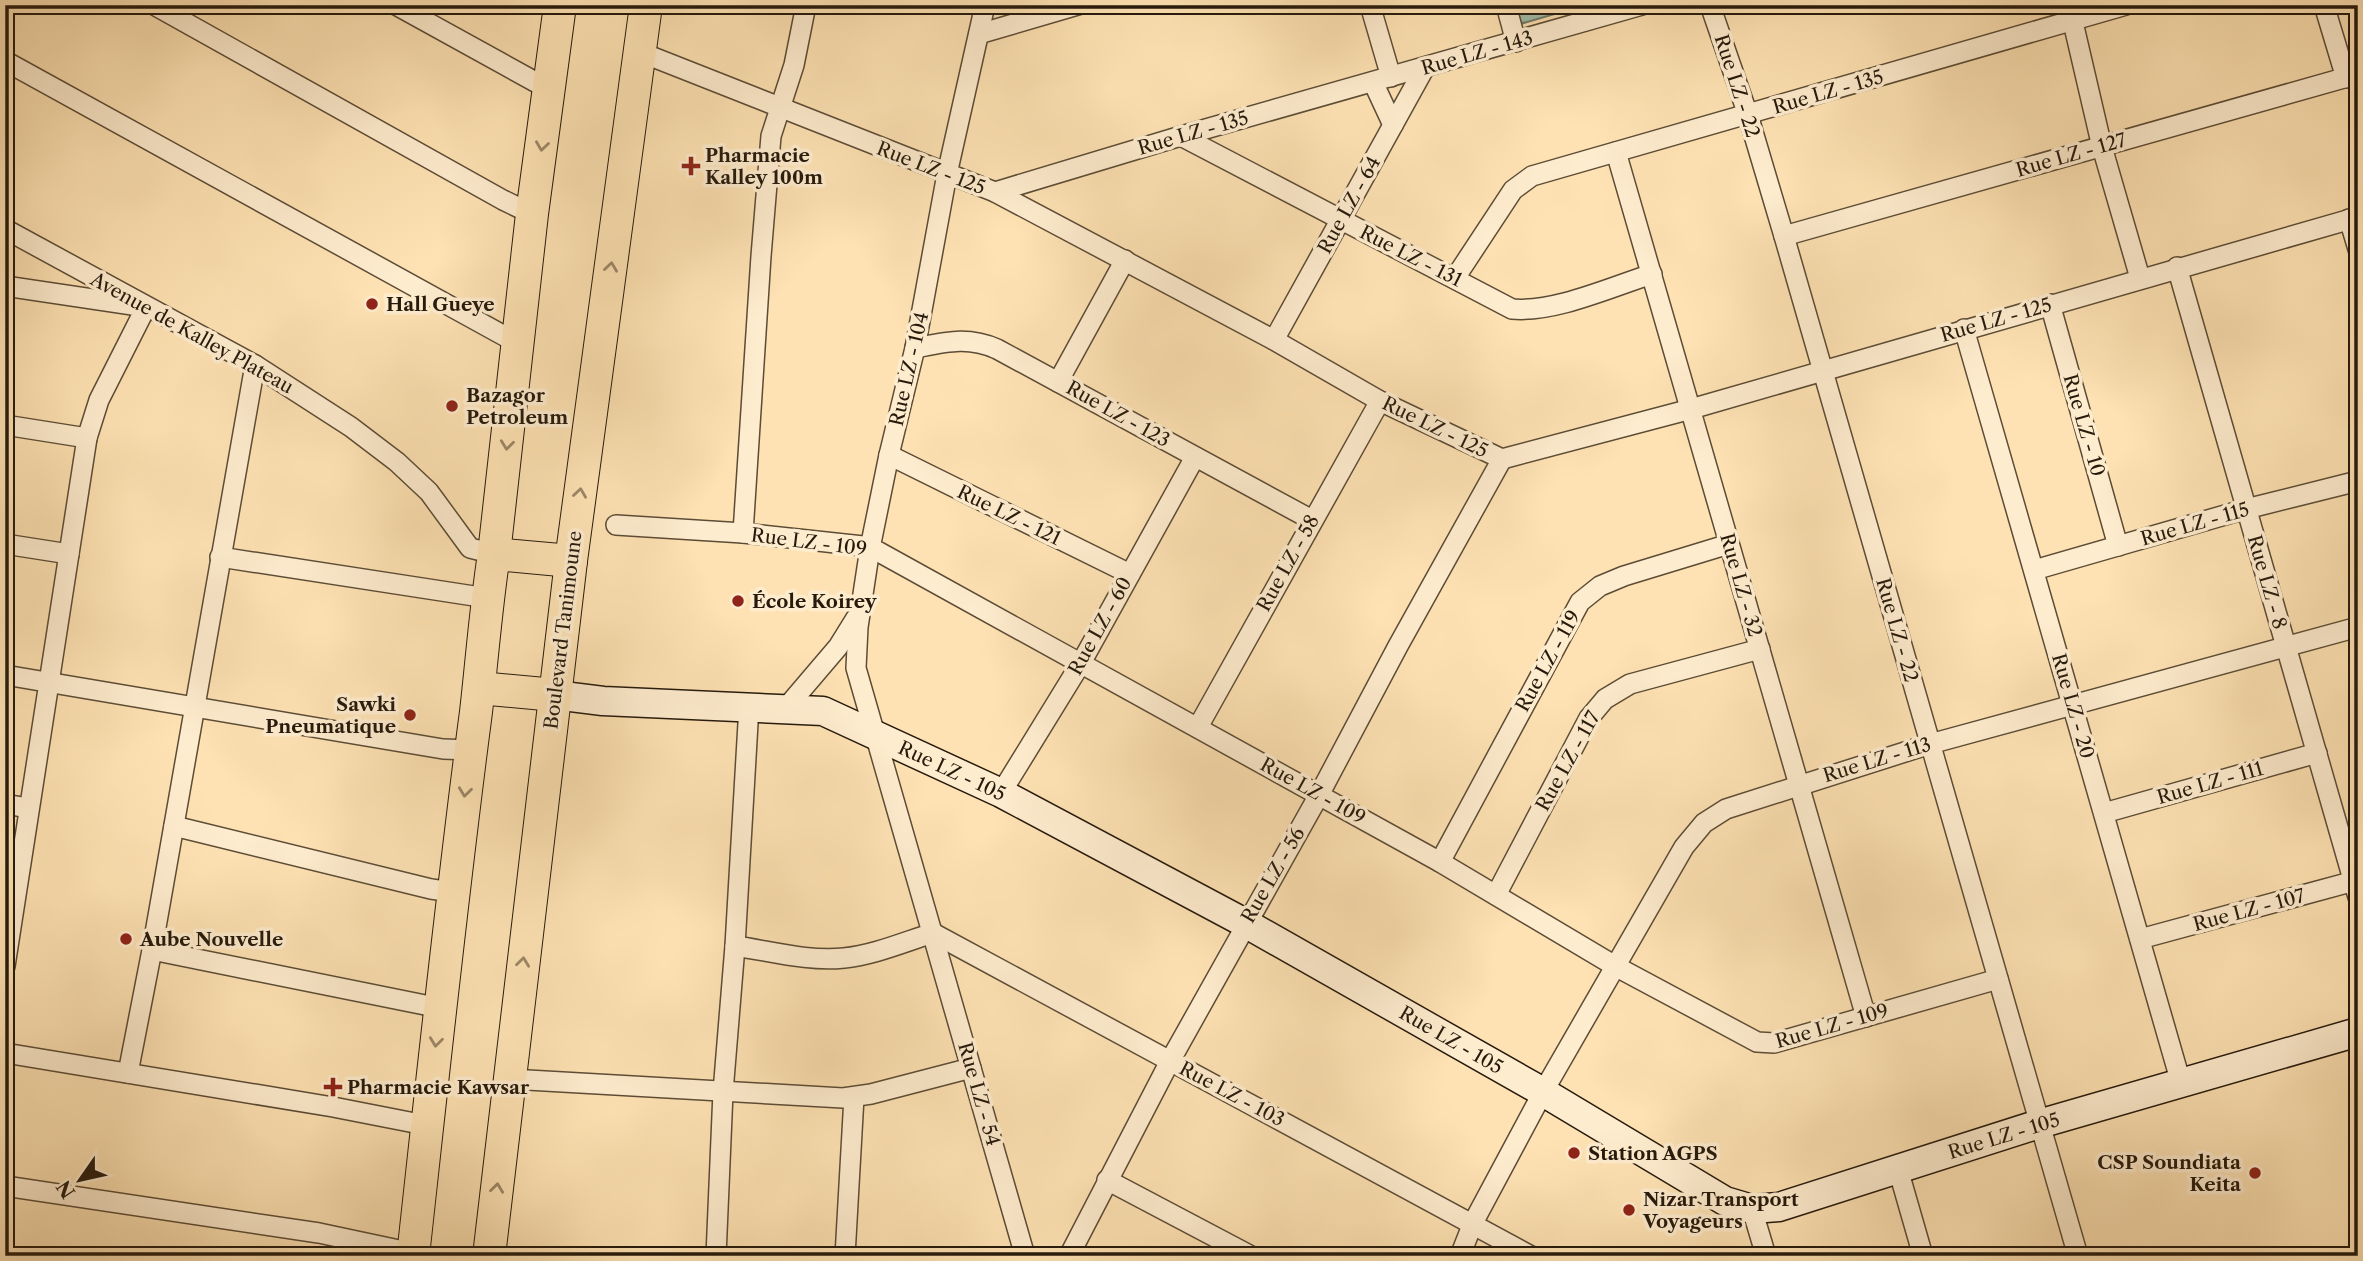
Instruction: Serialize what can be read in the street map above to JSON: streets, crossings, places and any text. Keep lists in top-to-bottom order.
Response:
{
  "streets": {
    "main road": ["Boulevard Tanimoune", "Rue LZ - 105"],
    "street": [
      "Rue LZ - 143",
      "Rue LZ - 22",
      "Rue LZ - 135",
      "Rue LZ - 127",
      "Rue LZ - 125",
      "Rue LZ - 64",
      "Rue LZ - 131",
      "Avenue de Kalley Plateau",
      "Rue LZ - 104",
      "Rue LZ - 123",
      "Rue LZ - 10",
      "Rue LZ - 121",
      "Rue LZ - 115",
      "Rue LZ - 109",
      "Rue LZ - 58",
      "Rue LZ - 8",
      "Rue LZ - 32",
      "Rue LZ - 60",
      "Rue LZ - 119",
      "Rue LZ - 20",
      "Rue LZ - 113",
      "Rue LZ - 117",
      "Rue LZ - 111",
      "Rue LZ - 56",
      "Rue LZ - 107",
      "Rue LZ - 54",
      "Rue LZ - 103"
    ]
  },
  "crossings": [
    ["Rue LZ - 143", "Rue LZ - 135"],
    ["Rue LZ - 143", "Rue LZ - 64"],
    ["Rue LZ - 22", "Rue LZ - 135"],
    ["Rue LZ - 22", "Rue LZ - 127"],
    ["Rue LZ - 22", "Rue LZ - 125"],
    ["Rue LZ - 22", "Rue LZ - 109"],
    ["Rue LZ - 22", "Rue LZ - 113"],
    ["Rue LZ - 22", "Rue LZ - 105"],
    ["Rue LZ - 135", "Rue LZ - 125"],
    ["Rue LZ - 135", "Rue LZ - 131"],
    ["Rue LZ - 135", "Rue LZ - 32"],
    ["Rue LZ - 125", "Rue LZ - 64"],
    ["Rue LZ - 125", "Rue LZ - 104"],
    ["Rue LZ - 125", "Rue LZ - 10"],
    ["Rue LZ - 125", "Rue LZ - 58"],
    ["Rue LZ - 125", "Rue LZ - 8"],
    ["Rue LZ - 125", "Rue LZ - 32"],
    ["Rue LZ - 125", "Boulevard Tanimoune"],
    ["Rue LZ - 125", "Rue LZ - 20"],
    ["Rue LZ - 125", "Rue LZ - 56"],
    ["Rue LZ - 64", "Rue LZ - 131"],
    ["Rue LZ - 131", "Rue LZ - 32"],
    ["Rue LZ - 104", "Rue LZ - 123"],
    ["Rue LZ - 104", "Rue LZ - 121"],
    ["Rue LZ - 104", "Rue LZ - 109"],
    ["Rue LZ - 104", "Rue LZ - 105"],
    ["Rue LZ - 104", "Rue LZ - 54"],
    ["Rue LZ - 123", "Rue LZ - 58"],
    ["Rue LZ - 123", "Rue LZ - 60"],
    ["Rue LZ - 10", "Rue LZ - 115"],
    ["Rue LZ - 121", "Rue LZ - 60"],
    ["Rue LZ - 115", "Rue LZ - 8"],
    ["Rue LZ - 115", "Rue LZ - 20"],
    ["Rue LZ - 109", "Rue LZ - 58"],
    ["Rue LZ - 109", "Rue LZ - 32"],
    ["Rue LZ - 109", "Rue LZ - 60"],
    ["Rue LZ - 109", "Rue LZ - 119"],
    ["Rue LZ - 109", "Rue LZ - 113"],
    ["Rue LZ - 109", "Rue LZ - 117"],
    ["Rue LZ - 109", "Rue LZ - 56"],
    ["Rue LZ - 8", "Rue LZ - 113"],
    ["Rue LZ - 8", "Rue LZ - 111"],
    ["Rue LZ - 8", "Rue LZ - 107"],
    ["Rue LZ - 32", "Rue LZ - 119"],
    ["Rue LZ - 32", "Rue LZ - 113"],
    ["Rue LZ - 32", "Rue LZ - 117"],
    ["Rue LZ - 60", "Rue LZ - 105"],
    ["Boulevard Tanimoune", "Rue LZ - 105"],
    ["Rue LZ - 20", "Rue LZ - 113"],
    ["Rue LZ - 20", "Rue LZ - 105"],
    ["Rue LZ - 20", "Rue LZ - 111"],
    ["Rue LZ - 20", "Rue LZ - 107"],
    ["Rue LZ - 113", "Rue LZ - 105"],
    ["Rue LZ - 113", "Rue LZ - 103"],
    ["Rue LZ - 105", "Rue LZ - 56"],
    ["Rue LZ - 105", "Rue LZ - 54"],
    ["Rue LZ - 56", "Rue LZ - 103"],
    ["Rue LZ - 54", "Rue LZ - 103"]
  ],
  "places": {
    "health": ["Pharmacie Kalley 100m", "Pharmacie Kawsar"],
    "other": [
      "Hall Gueye",
      "Bazagor Petroleum",
      "École Koirey",
      "Sawki Pneumatique",
      "Aube Nouvelle",
      "Station AGPS",
      "CSP Soundiata Keita",
      "Nizar Transport Voyageurs"
    ]
  },
  "north": "bottom left"
}
